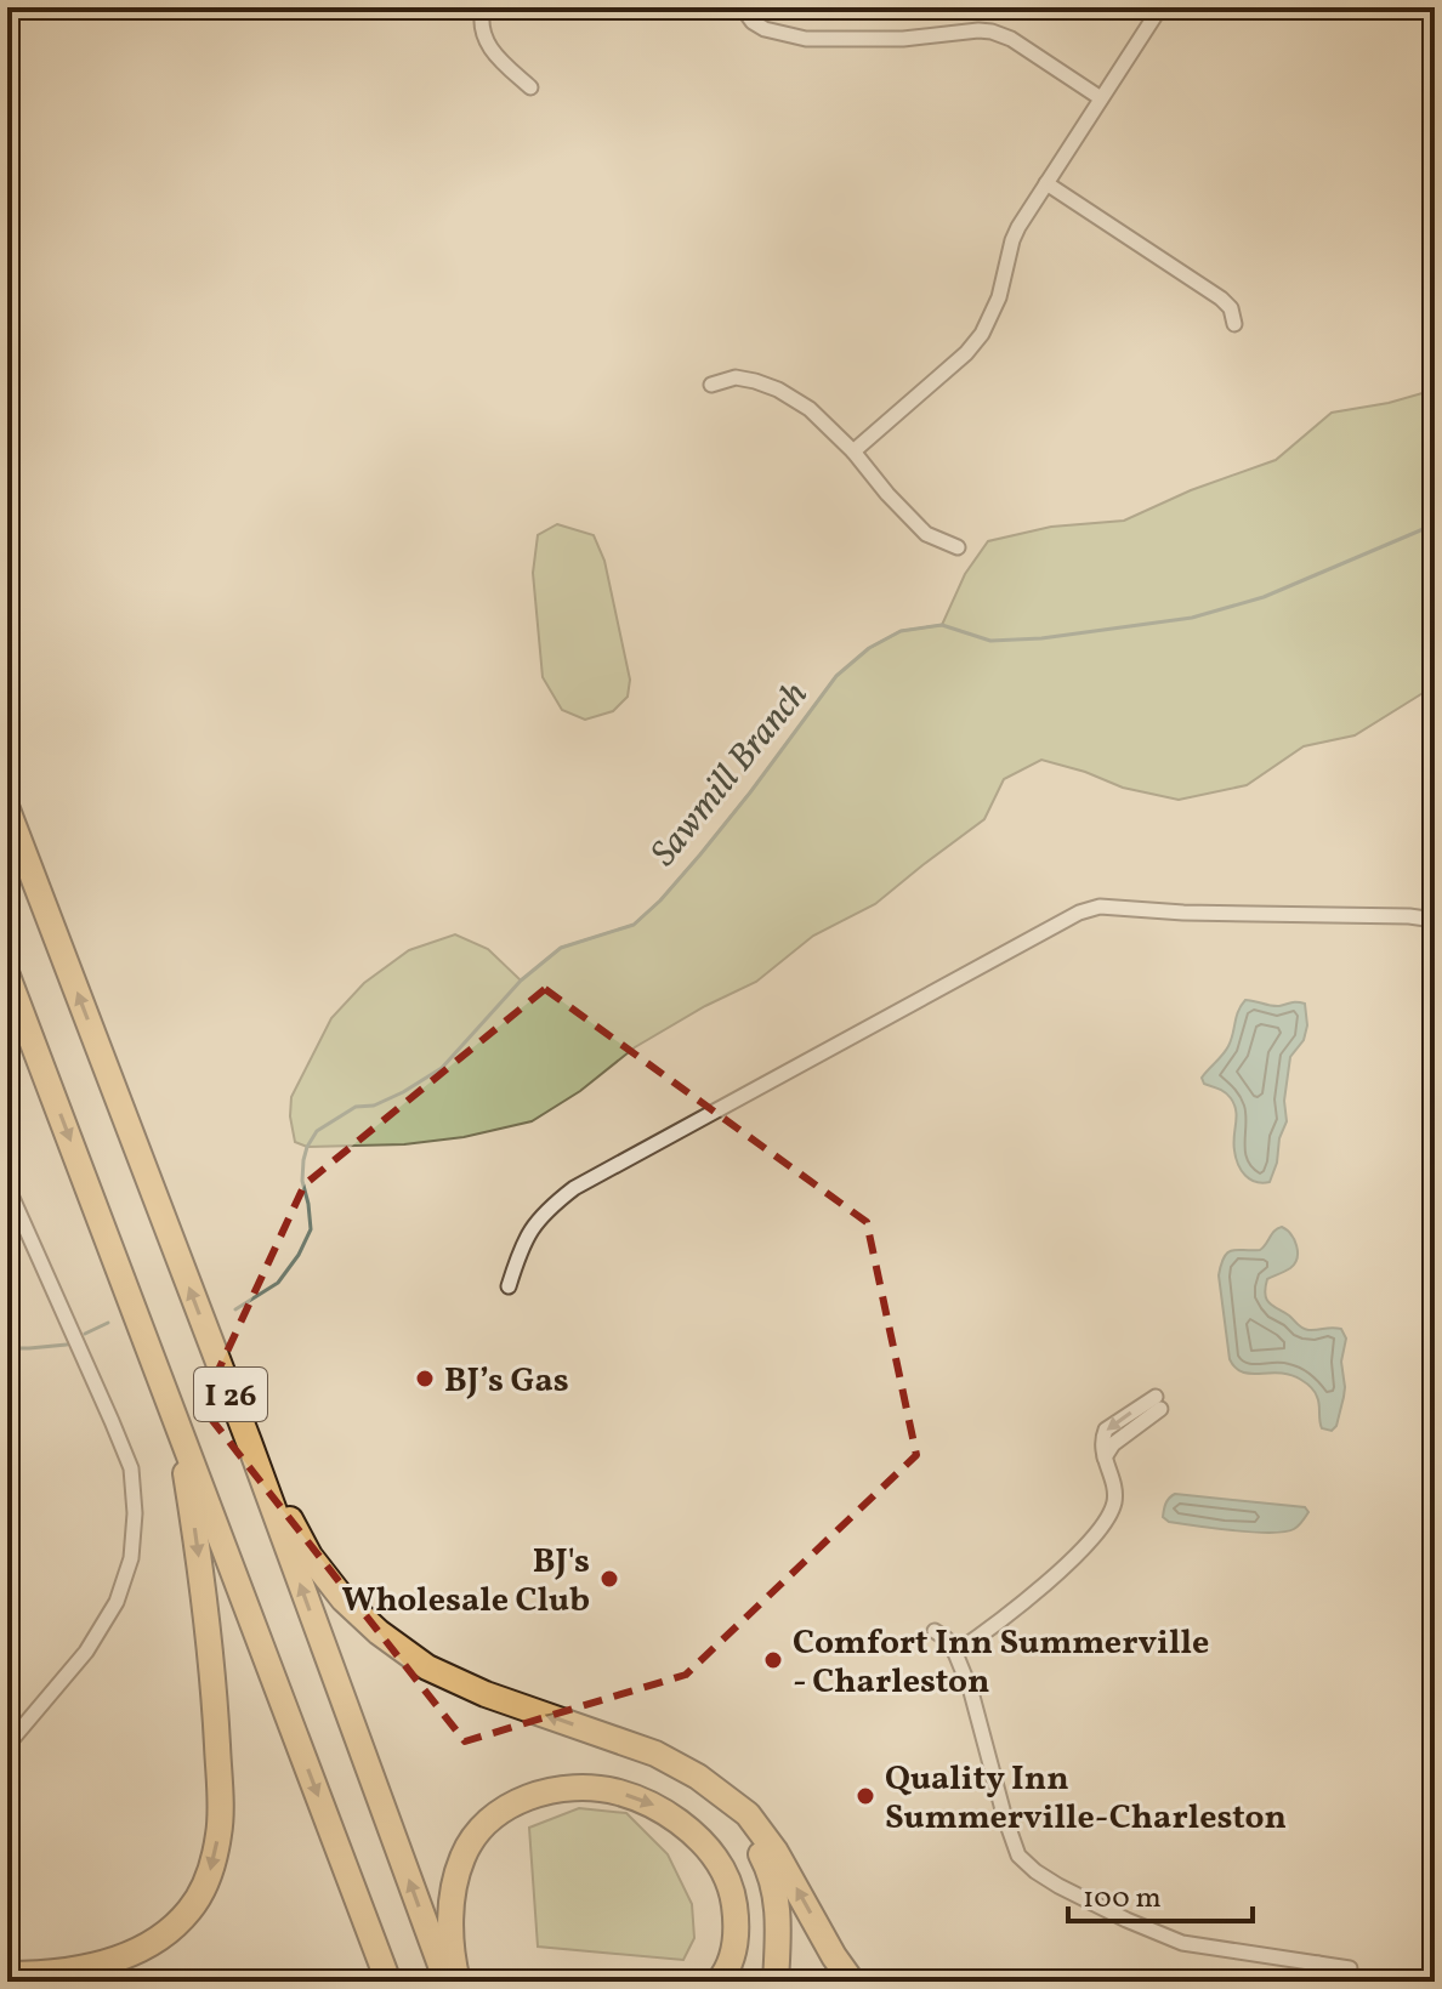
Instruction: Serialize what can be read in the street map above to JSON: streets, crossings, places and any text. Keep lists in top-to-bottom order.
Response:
{
  "streets": {
    "highway": ["I 26"]
  },
  "water": ["Sawmill Branch"],
  "places": [
    "BJ’s Gas",
    "BJ's Wholesale Club",
    "Comfort Inn Summerville - Charleston",
    "Quality Inn Summerville-Charleston"
  ],
  "scale_bar": "100 m"
}
